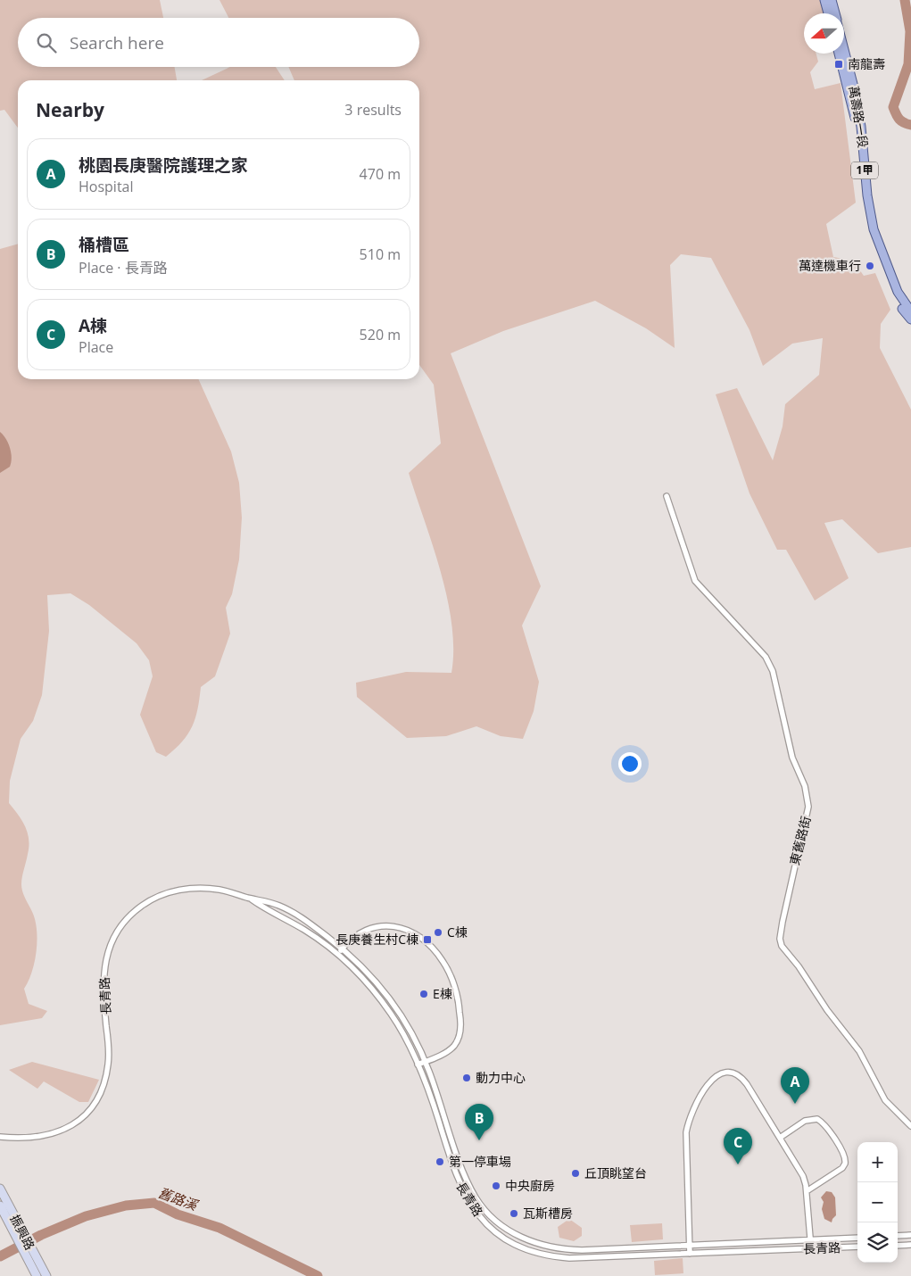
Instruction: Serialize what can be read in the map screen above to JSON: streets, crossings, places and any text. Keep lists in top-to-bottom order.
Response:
{
  "streets": {
    "main road": ["萬壽路一段", "1甲"],
    "street": ["東舊路街", "長青路", "振興路"]
  },
  "water": ["舊路溪"],
  "places": {
    "transit": ["南龍壽", "長庚養生村C棟"],
    "other": [
      "萬達機車行",
      "C棟",
      "E棟",
      "動力中心",
      "第一停車場",
      "丘頂眺望台",
      "中央廚房",
      "瓦斯槽房"
    ]
  },
  "north": "left",
  "page": {
    "search": "Search here",
    "heading": ["Nearby", "3 results"],
    "list": [
      {
        "mark": "A",
        "name": "桃園長庚醫院護理之家",
        "note": "Hospital",
        "value": "470 m"
      },
      {
        "mark": "B",
        "name": "桶槽區",
        "note": "Place · 長青路",
        "value": "510 m"
      },
      {
        "mark": "C",
        "name": "A棟",
        "note": "Place",
        "value": "520 m"
      }
    ],
    "pins": ["A", "B", "C"],
    "map_buttons": ["+", "−"]
  }
}
